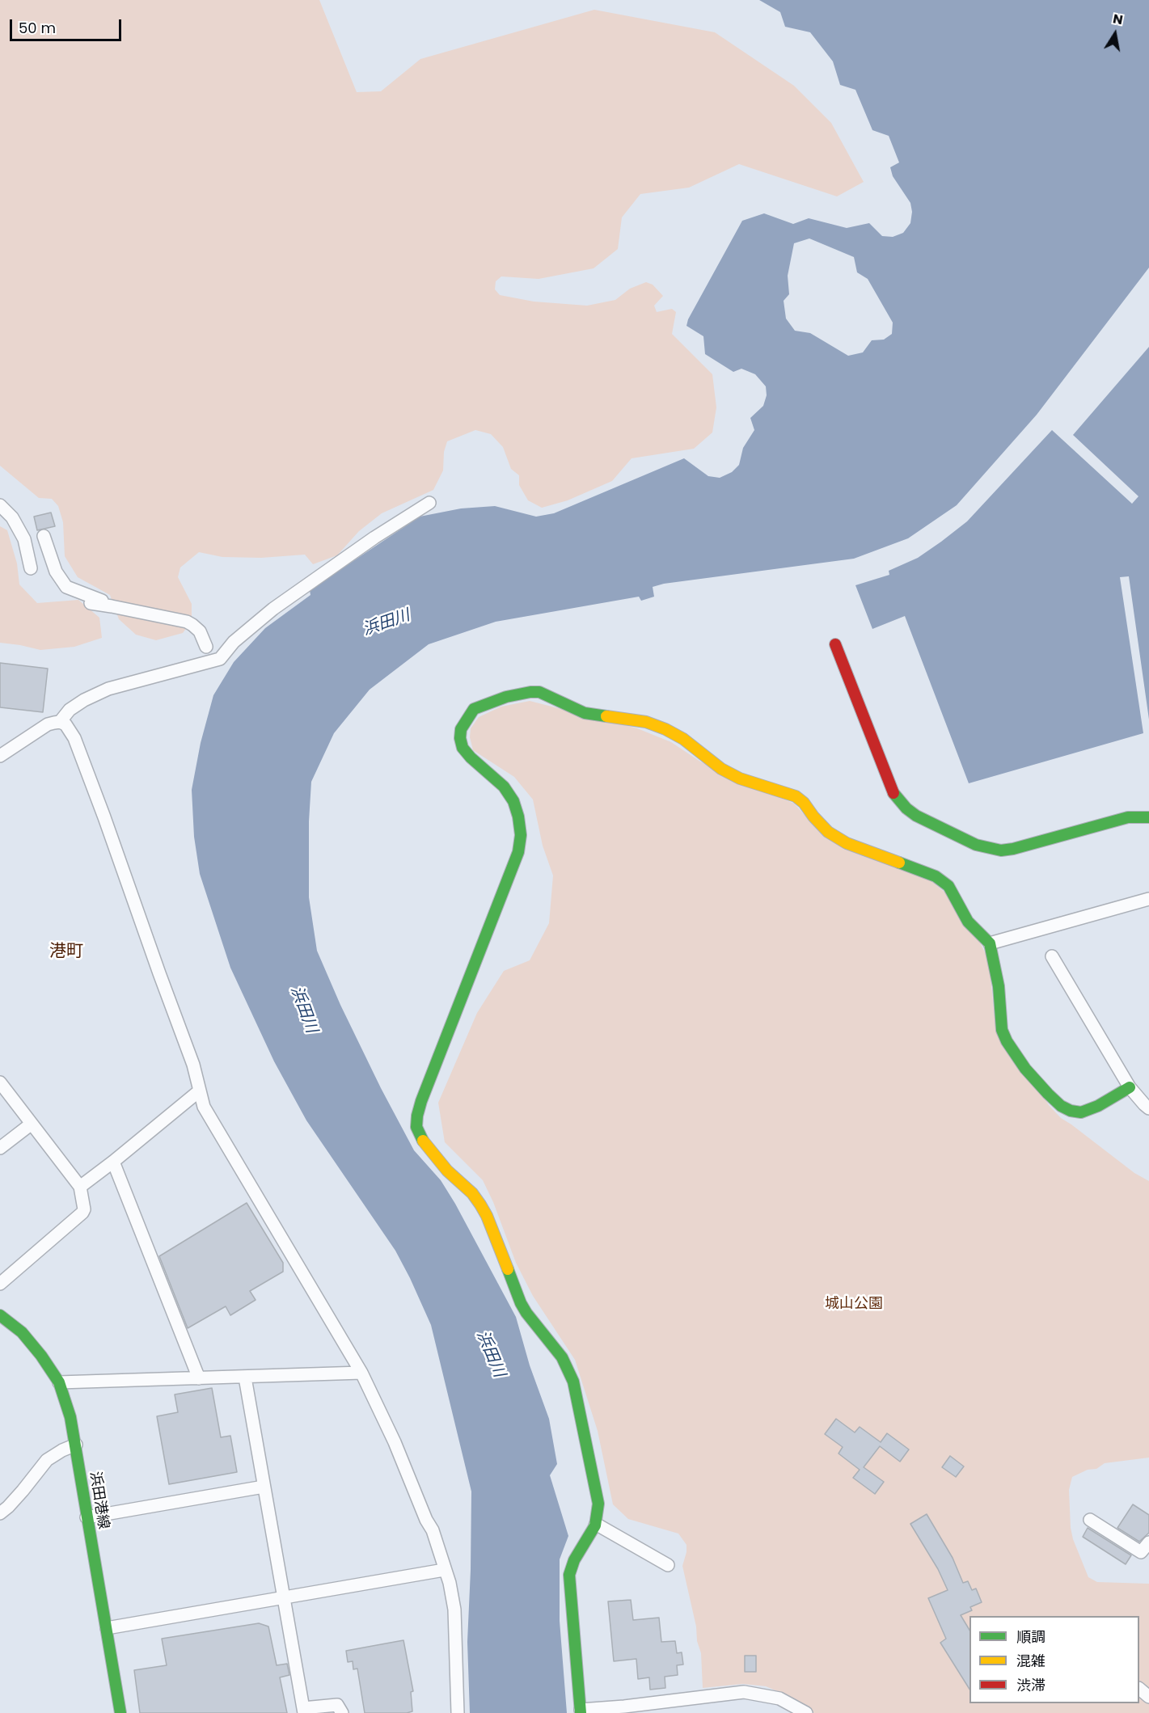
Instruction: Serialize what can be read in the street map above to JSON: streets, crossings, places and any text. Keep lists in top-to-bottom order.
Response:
{
  "streets": {
    "street": ["浜田港線"]
  },
  "districts": ["港町"],
  "water": ["浜田川"],
  "parks": ["城山公園"],
  "legend": ["順調", "混雑", "渋滞"],
  "scale_bar": "50 m",
  "north": "top"
}
